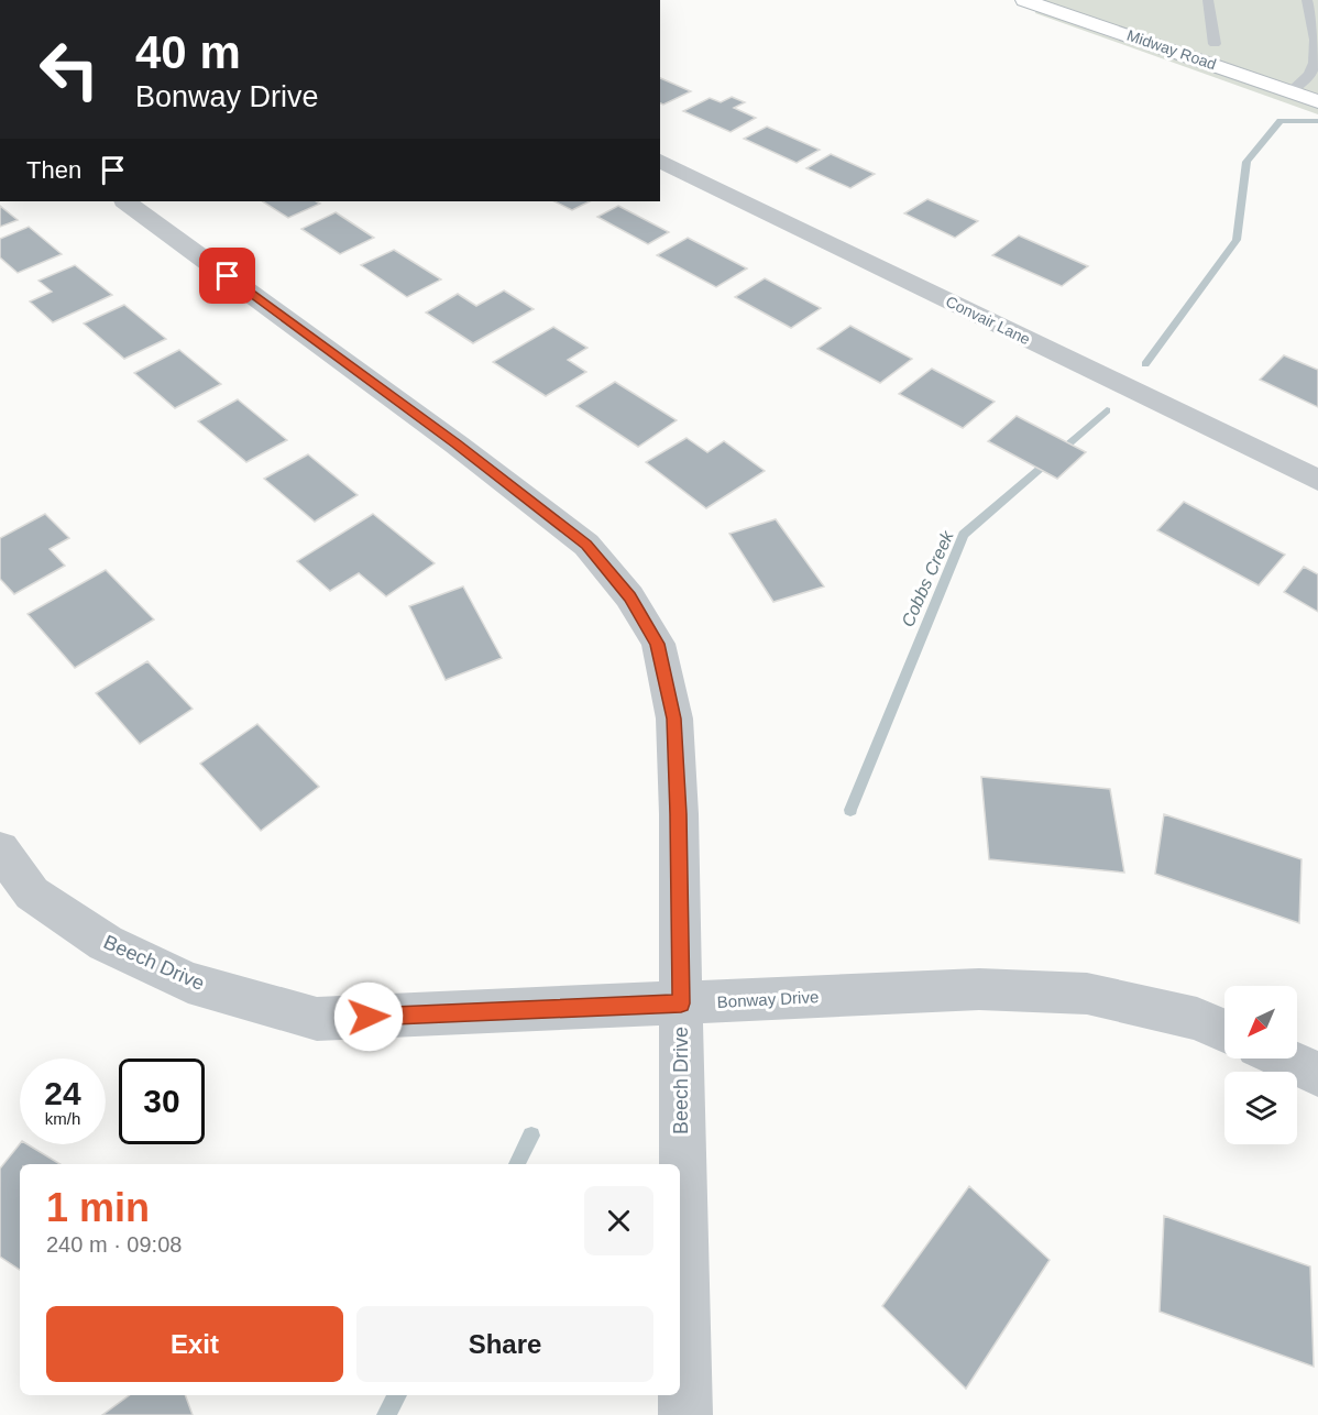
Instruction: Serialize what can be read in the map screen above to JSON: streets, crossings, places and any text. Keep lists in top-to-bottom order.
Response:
{
  "streets": {
    "street": [
      "Midway Road",
      "Convair Lane",
      "Beech Drive",
      "Bonway Drive"
    ]
  },
  "crossings": [
    ["Beech Drive", "Bonway Drive"]
  ],
  "water": ["Cobbs Creek"],
  "north": "bottom left",
  "page": {
    "turn": ["40 m", "Bonway Drive"],
    "then": "Then",
    "speed": "24 km/h",
    "limit": "30",
    "heading": ["1 min", "240 m · 09:08"],
    "buttons": ["Exit", "Share"]
  }
}
